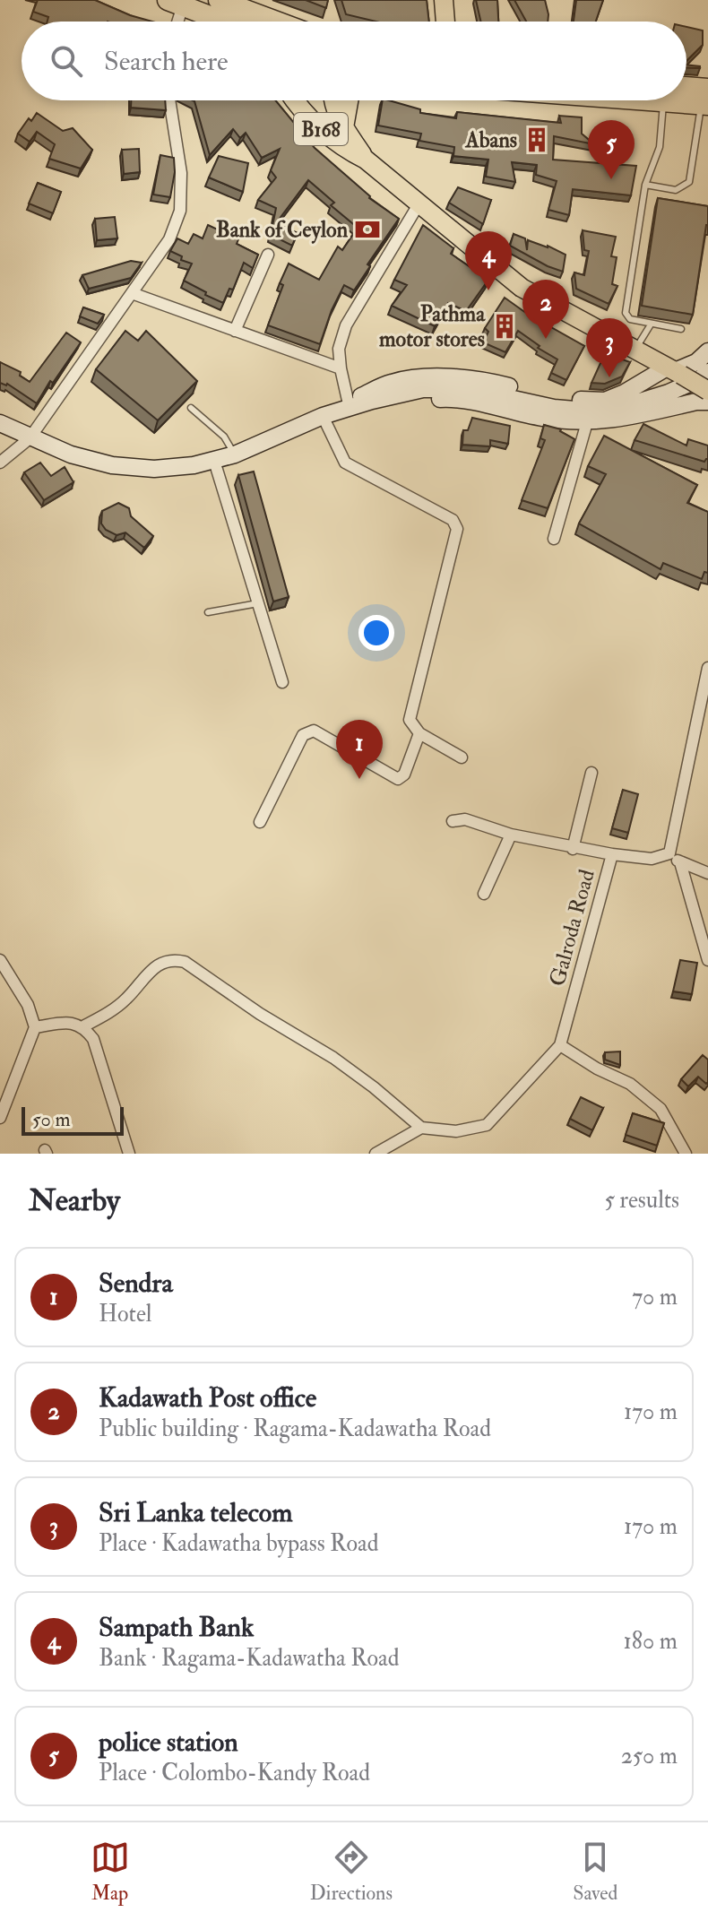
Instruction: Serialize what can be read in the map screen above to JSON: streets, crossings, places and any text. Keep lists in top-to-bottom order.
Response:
{
  "streets": {
    "main road": ["B168"],
    "street": ["Galroda Road"]
  },
  "places": {
    "building": ["Abans", "Pathma motor stores"],
    "bank": ["Bank of Ceylon"]
  },
  "scale_bar": "50 m",
  "page": {
    "search": "Search here",
    "pins": [
      "5",
      "4",
      "2",
      "3",
      "1"
    ],
    "scale": "50 m",
    "heading": ["Nearby", "5 results"],
    "list": [
      {
        "mark": "1",
        "name": "Sendra",
        "note": "Hotel",
        "value": "70 m"
      },
      {
        "mark": "2",
        "name": "Kadawath Post office",
        "note": "Public building · Ragama-Kadawatha Road",
        "value": "170 m"
      },
      {
        "mark": "3",
        "name": "Sri Lanka telecom",
        "note": "Place · Kadawatha bypass Road",
        "value": "170 m"
      },
      {
        "mark": "4",
        "name": "Sampath Bank",
        "note": "Bank · Ragama-Kadawatha Road",
        "value": "180 m"
      },
      {
        "mark": "5",
        "name": "police station",
        "note": "Place · Colombo-Kandy Road",
        "value": "250 m"
      }
    ],
    "nav": ["Map", "Directions", "Saved"]
  }
}
